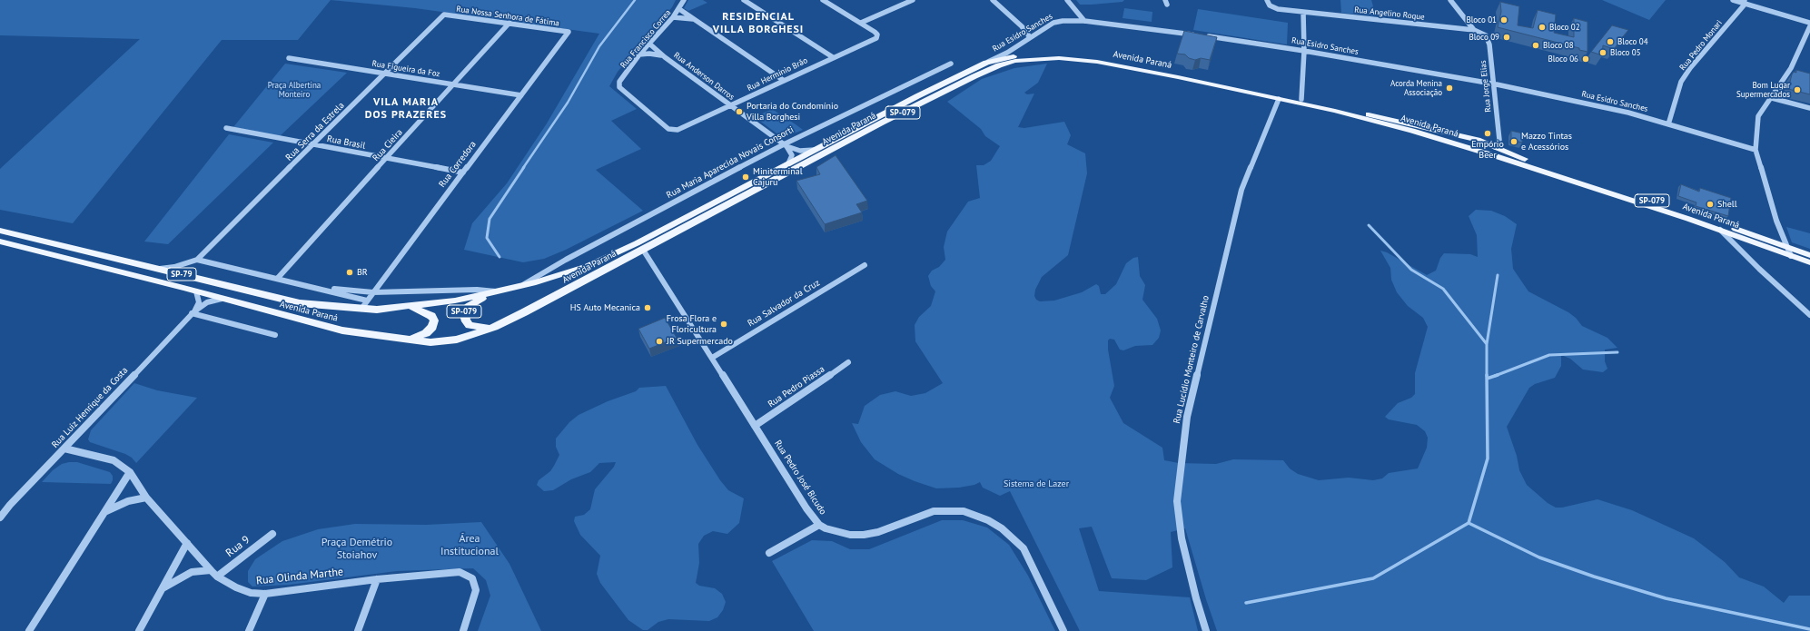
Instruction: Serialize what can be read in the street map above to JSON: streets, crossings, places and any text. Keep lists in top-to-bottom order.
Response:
{
  "streets": {
    "main road": ["Avenida Paraná", "SP-079", "SP-79"],
    "street": [
      "Rua Angelino Roque",
      "Rua Nossa Senhora de Fátima",
      "Rua Esidro Sanches",
      "Rua Francisco Correa",
      "Rua Pedro Monari",
      "Rua Figueira da Foz",
      "Rua Hermínio Brão",
      "Rua Anderson Darros",
      "Rua Jorge Elias",
      "Rua Serra da Estrela",
      "Rua Brasil",
      "Rua Cieira",
      "Rua Maria Aparecida Novais Consorti",
      "Rua Corredora",
      "Rua Salvador da Cruz",
      "Rua Lucídio Monteiro de Carvalho",
      "Rua Pedro Piassa",
      "Rua Luiz Henrique da Costa",
      "Rua Pedro José Bicudo",
      "Rua 9",
      "Rua Olinda Marthe"
    ]
  },
  "crossings": [
    ["Rua Angelino Roque", "Rua Jorge Elias"],
    ["Rua Nossa Senhora de Fátima", "Rua Serra da Estrela"],
    ["Rua Nossa Senhora de Fátima", "Rua Cieira"],
    ["Rua Nossa Senhora de Fátima", "Rua Corredora"],
    ["Rua Esidro Sanches", "Rua Pedro Monari"],
    ["Rua Esidro Sanches", "Avenida Paraná"],
    ["Rua Esidro Sanches", "Rua Jorge Elias"],
    ["Rua Francisco Correa", "Rua Hermínio Brão"],
    ["Rua Francisco Correa", "Rua Anderson Darros"],
    ["Avenida Paraná", "Rua Anderson Darros"],
    ["Avenida Paraná", "Rua Jorge Elias"],
    ["Avenida Paraná", "SP-079"],
    ["Avenida Paraná", "Rua Serra da Estrela"],
    ["Avenida Paraná", "Rua Cieira"],
    ["Avenida Paraná", "Rua Maria Aparecida Novais Consorti"],
    ["Avenida Paraná", "Rua Corredora"],
    ["Avenida Paraná", "Rua Lucídio Monteiro de Carvalho"],
    ["Avenida Paraná", "Rua Luiz Henrique da Costa"],
    ["Avenida Paraná", "Rua Pedro José Bicudo"],
    ["Rua Figueira da Foz", "Rua Serra da Estrela"],
    ["Rua Figueira da Foz", "Rua Cieira"],
    ["Rua Figueira da Foz", "Rua Corredora"],
    ["Rua Hermínio Brão", "Rua Anderson Darros"],
    ["Rua Anderson Darros", "Rua Maria Aparecida Novais Consorti"],
    ["Rua Serra da Estrela", "Rua Brasil"],
    ["Rua Brasil", "Rua Cieira"],
    ["Rua Brasil", "Rua Corredora"],
    ["Rua Salvador da Cruz", "Rua Pedro José Bicudo"],
    ["Rua Pedro Piassa", "Rua Pedro José Bicudo"],
    ["Rua Luiz Henrique da Costa", "Rua Olinda Marthe"],
    ["Rua 9", "Rua Olinda Marthe"]
  ],
  "districts": ["RESIDENCIAL VILLA BORGHESI", "VILA MARIA DOS PRAZERES"],
  "parks": [
    "Praça Albertina Monteiro",
    "Sistema de Lazer",
    "Área Institucional",
    "Praça Demétrio Stoiahov"
  ],
  "places": [
    "Bloco 01",
    "Bloco 02",
    "Bloco 09",
    "Bloco 04",
    "Bloco 08",
    "Bloco 05",
    "Bloco 06",
    "Acorda Menina Associação",
    "Bom Lugar Supermercados",
    "Portaria do Condomínio Villa Borghesi",
    "Empório Beer",
    "Mazzo Tintas e Acessórios",
    "Miniterminal Cajuru",
    "Shell",
    "BR",
    "HS Auto Mecanica",
    "Frosa Flora e Floricultura",
    "JR Supermercado"
  ]
}
